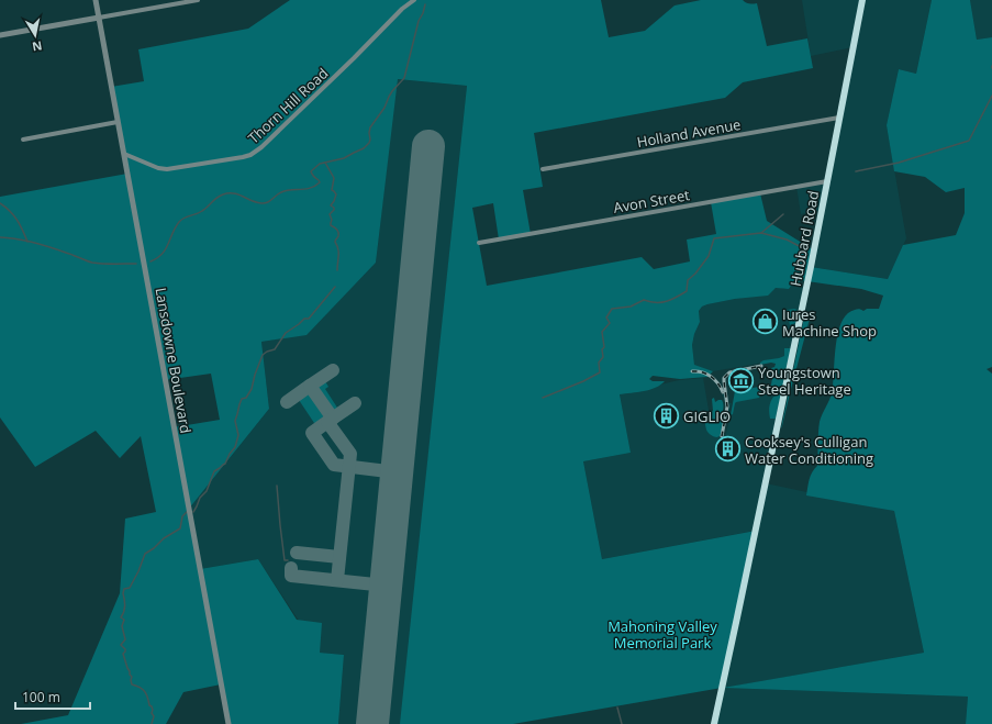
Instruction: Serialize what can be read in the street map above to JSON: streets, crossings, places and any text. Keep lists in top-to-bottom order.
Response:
{
  "streets": {
    "main road": ["Hubbard Road"],
    "street": [
      "Thorn Hill Road",
      "Holland Avenue",
      "Avon Street",
      "Lansdowne Boulevard"
    ]
  },
  "crossings": [
    ["Thorn Hill Road", "Lansdowne Boulevard"],
    ["Holland Avenue", "Hubbard Road"],
    ["Avon Street", "Hubbard Road"]
  ],
  "parks": ["Mahoning Valley Memorial Park"],
  "places": {
    "shop": ["Iures Machine Shop"],
    "museum": ["Youngstown Steel Heritage"],
    "building": ["GIGLIO", "Cooksey's Culligan Water Conditioning"]
  },
  "scale_bar": "100 m",
  "north": "bottom"
}
